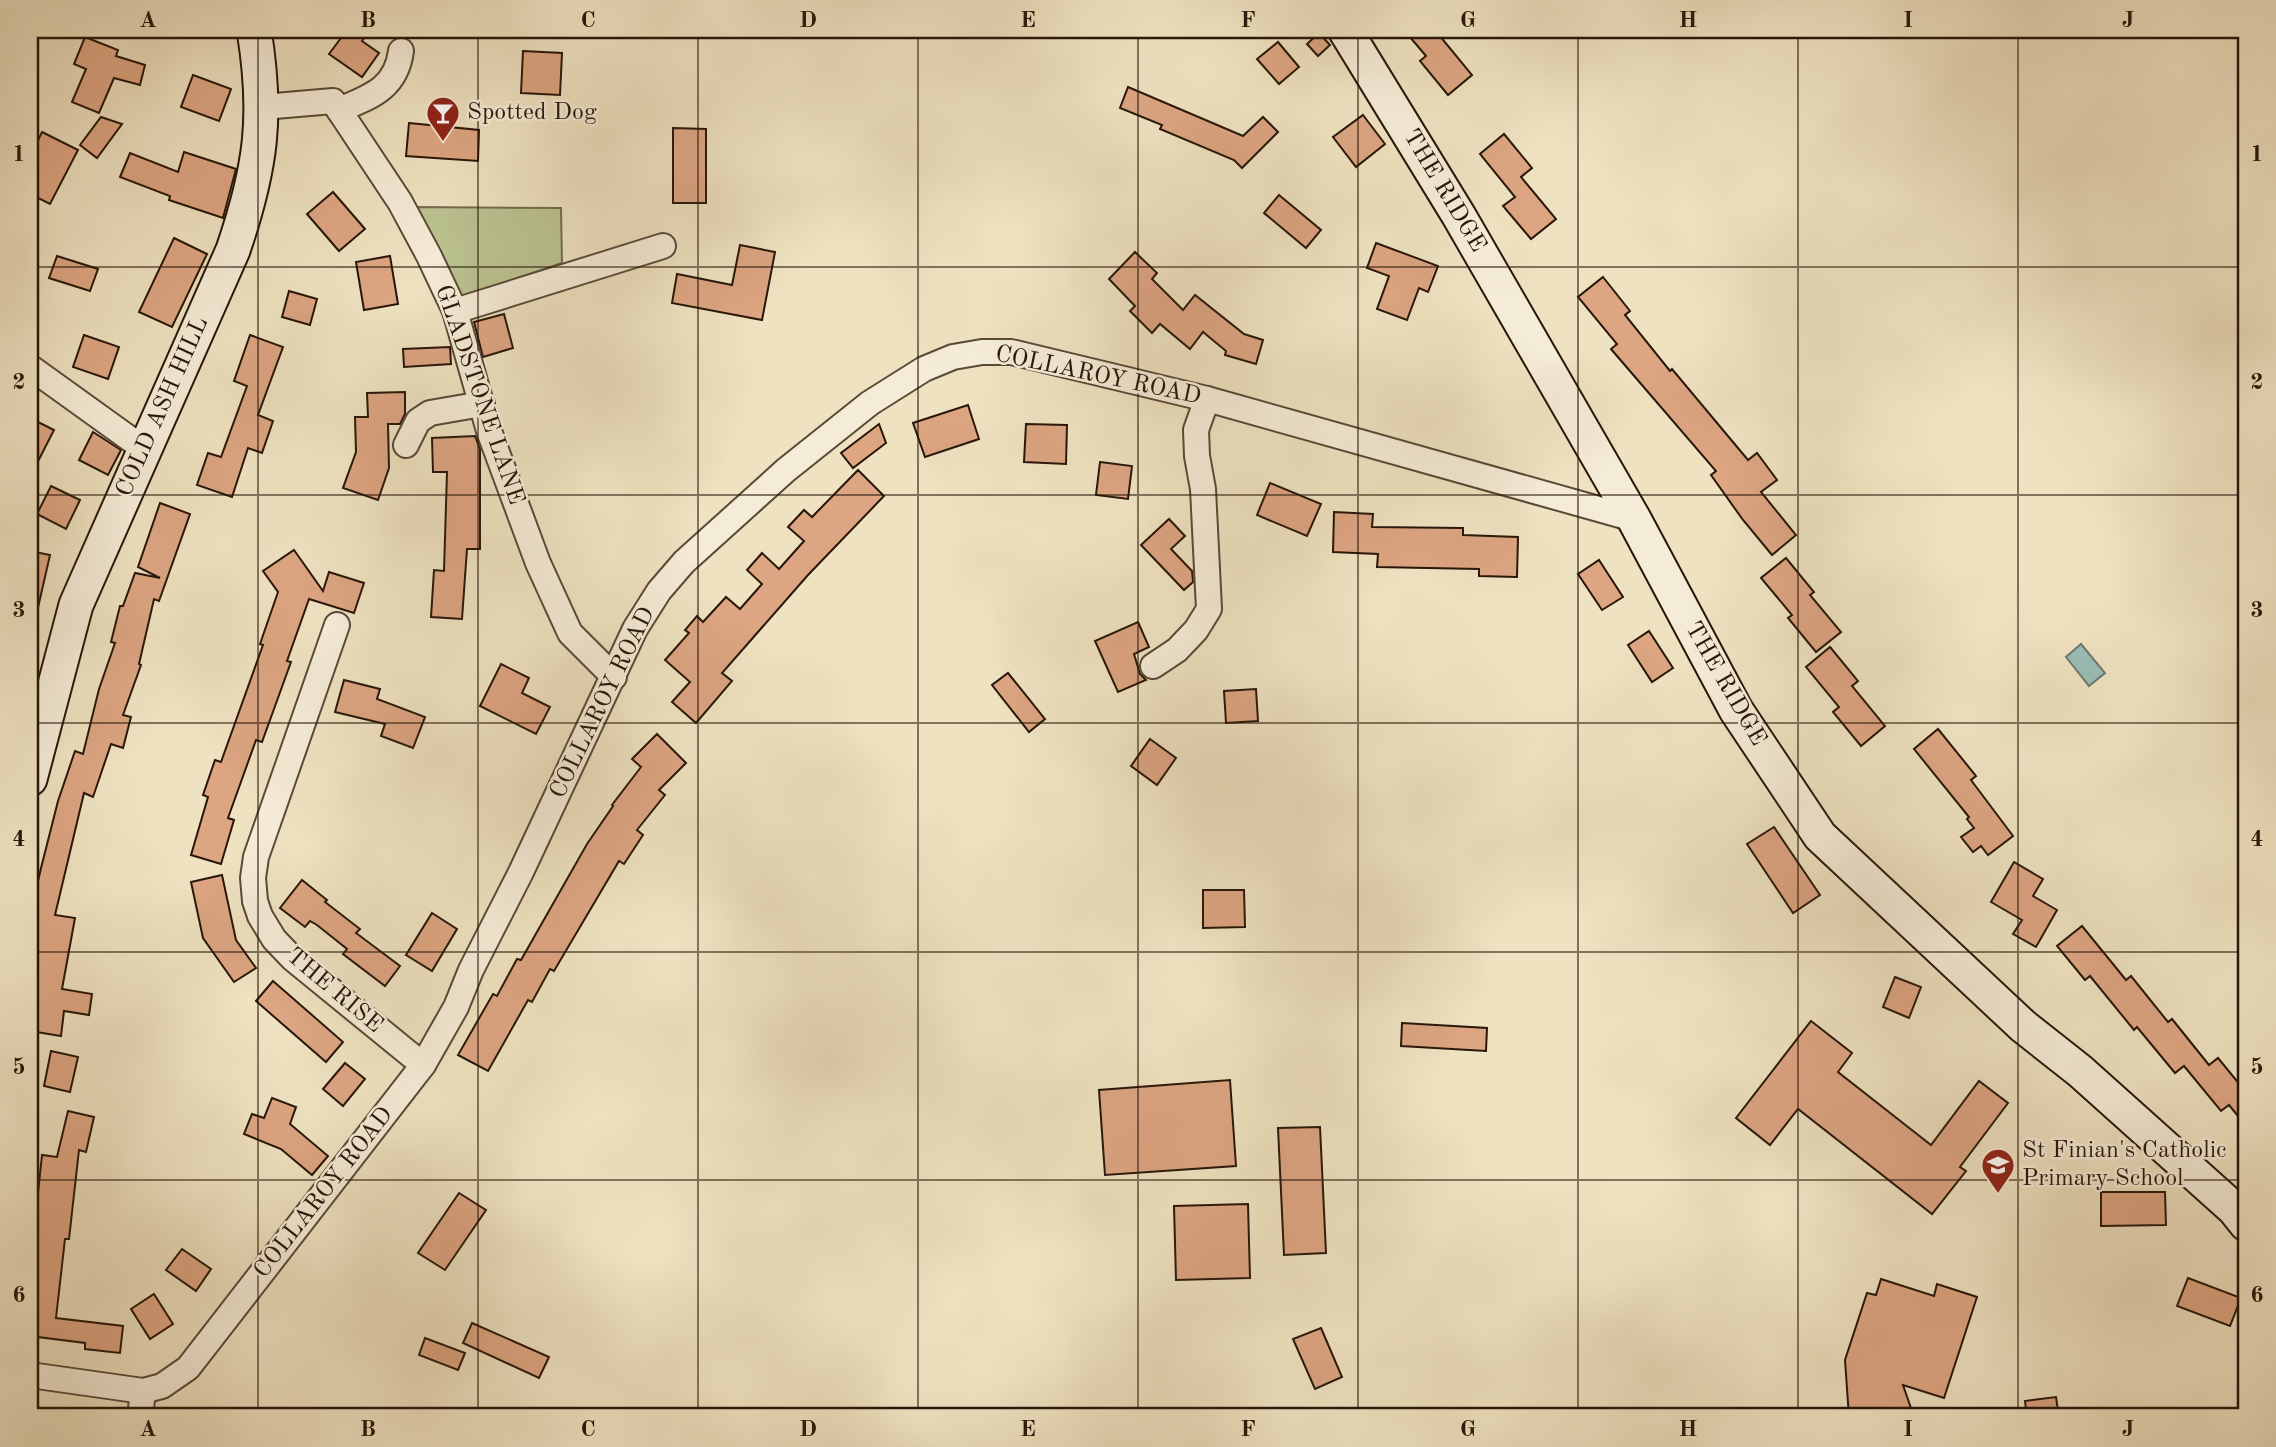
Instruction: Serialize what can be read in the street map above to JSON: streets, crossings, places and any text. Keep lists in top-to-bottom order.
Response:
{
  "streets": {
    "street": [
      "THE RIDGE",
      "COLLAROY ROAD",
      "GLADSTONE LANE",
      "COLD ASH HILL",
      "THE RISE"
    ]
  },
  "crossings": [
    ["THE RIDGE", "COLLAROY ROAD"],
    ["COLLAROY ROAD", "GLADSTONE LANE"],
    ["COLLAROY ROAD", "THE RISE"]
  ],
  "places": {
    "bar": ["Spotted Dog"],
    "school or university": ["St Finian's Catholic Primary School"]
  },
  "grid": {
    "columns": [
      "A",
      "B",
      "C",
      "D",
      "E",
      "F",
      "G",
      "H",
      "I",
      "J"
    ],
    "rows": [
      "1",
      "2",
      "3",
      "4",
      "5",
      "6"
    ]
  }
}
